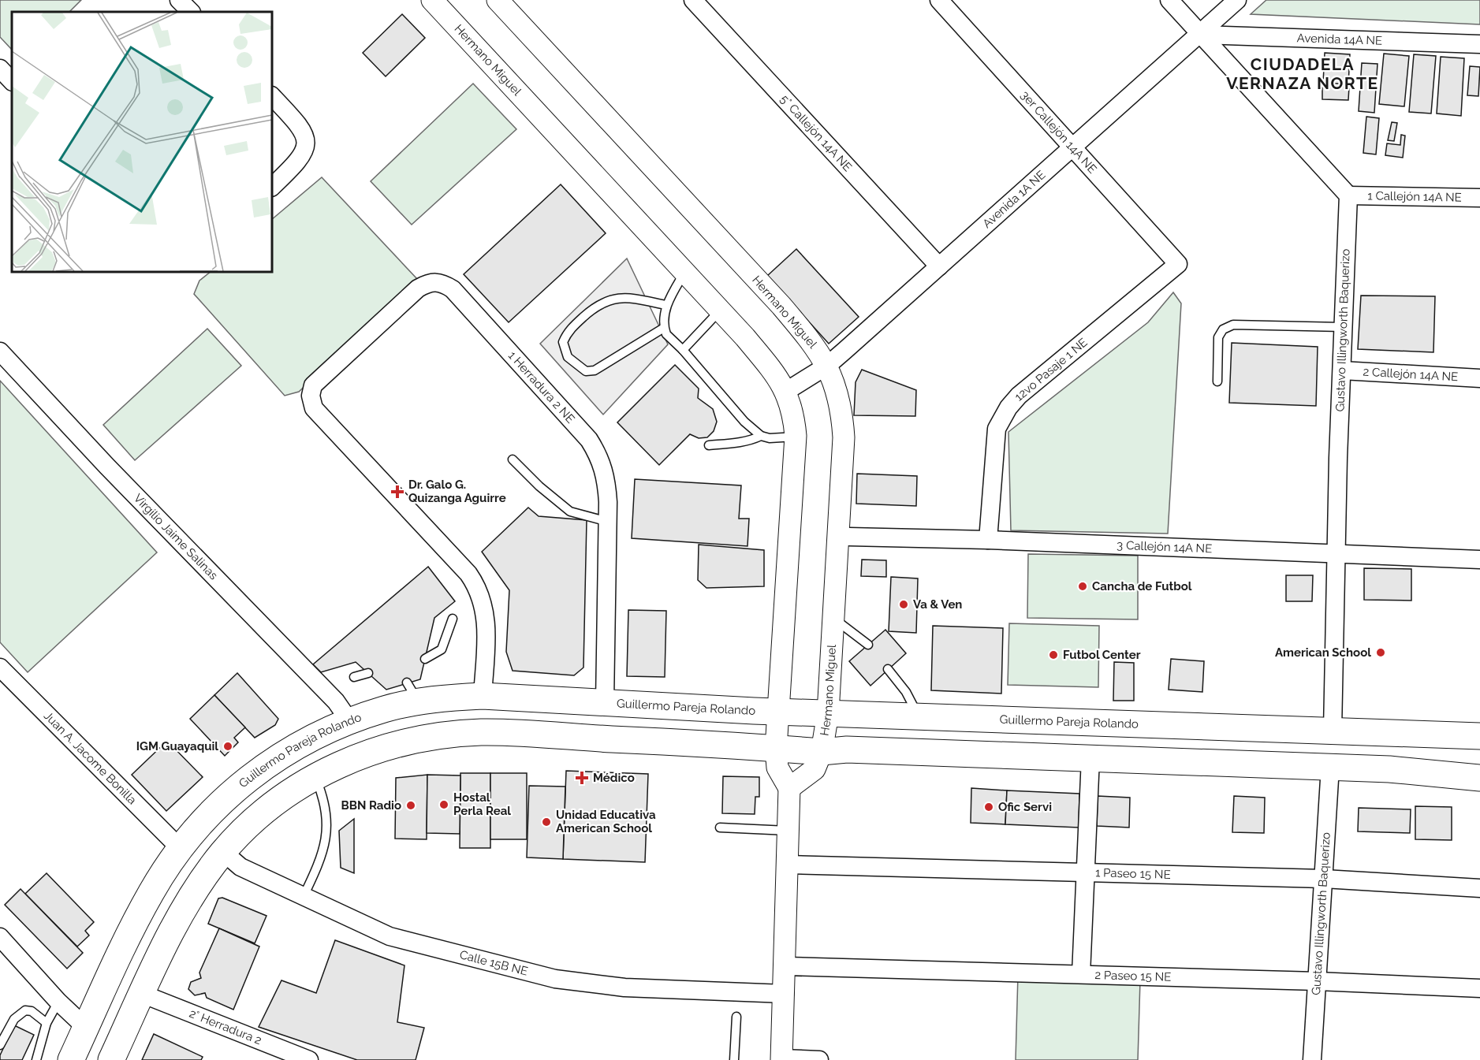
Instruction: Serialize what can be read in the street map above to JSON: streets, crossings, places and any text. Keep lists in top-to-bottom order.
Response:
{
  "streets": {
    "main road": ["Guillermo Pareja Rolando"],
    "street": [
      "Avenida 14A NE",
      "Hermano Miguel",
      "3er Callejón 14A NE",
      "5° Callejón 14A NE",
      "1 Callejón 14A NE",
      "Avenida 1A NE",
      "Gustavo Illingworth Baquerizo",
      "12vo Pasaje 1 NE",
      "2 Callejón 14A NE",
      "1 Herradura 2 NE",
      "Virgilio Jaime Salinas",
      "3 Callejón 14A NE",
      "Juan A. Jacome Bonilla",
      "1 Paseo 15 NE",
      "Calle 15B NE",
      "2 Paseo 15 NE",
      "2° Herradura 2"
    ]
  },
  "crossings": [
    ["Avenida 14A NE", "Avenida 1A NE"],
    ["Hermano Miguel", "Avenida 1A NE"],
    ["Hermano Miguel", "Guillermo Pareja Rolando"],
    ["3er Callejón 14A NE", "Avenida 1A NE"],
    ["3er Callejón 14A NE", "12vo Pasaje 1 NE"],
    ["5° Callejón 14A NE", "Avenida 1A NE"],
    ["1 Callejón 14A NE", "Gustavo Illingworth Baquerizo"],
    ["Gustavo Illingworth Baquerizo", "2 Callejón 14A NE"],
    ["Gustavo Illingworth Baquerizo", "3 Callejón 14A NE"],
    ["Gustavo Illingworth Baquerizo", "Guillermo Pareja Rolando"],
    ["Gustavo Illingworth Baquerizo", "1 Paseo 15 NE"],
    ["Gustavo Illingworth Baquerizo", "2 Paseo 15 NE"],
    ["12vo Pasaje 1 NE", "3 Callejón 14A NE"],
    ["1 Herradura 2 NE", "Guillermo Pareja Rolando"],
    ["Virgilio Jaime Salinas", "Guillermo Pareja Rolando"],
    ["Guillermo Pareja Rolando", "Juan A. Jacome Bonilla"]
  ],
  "districts": ["CIUDADELA VERNAZA NORTE"],
  "places": {
    "health": ["Dr. Galo G. Quizanga Aguirre", "Médico"],
    "other": [
      "Cancha de Futbol",
      "Va & Ven",
      "American School",
      "Futbol Center",
      "IGM Guayaquil",
      "Hostal Perla Real",
      "BBN Radio",
      "Ofic Servi",
      "Unidad Educativa American School"
    ]
  }
}
